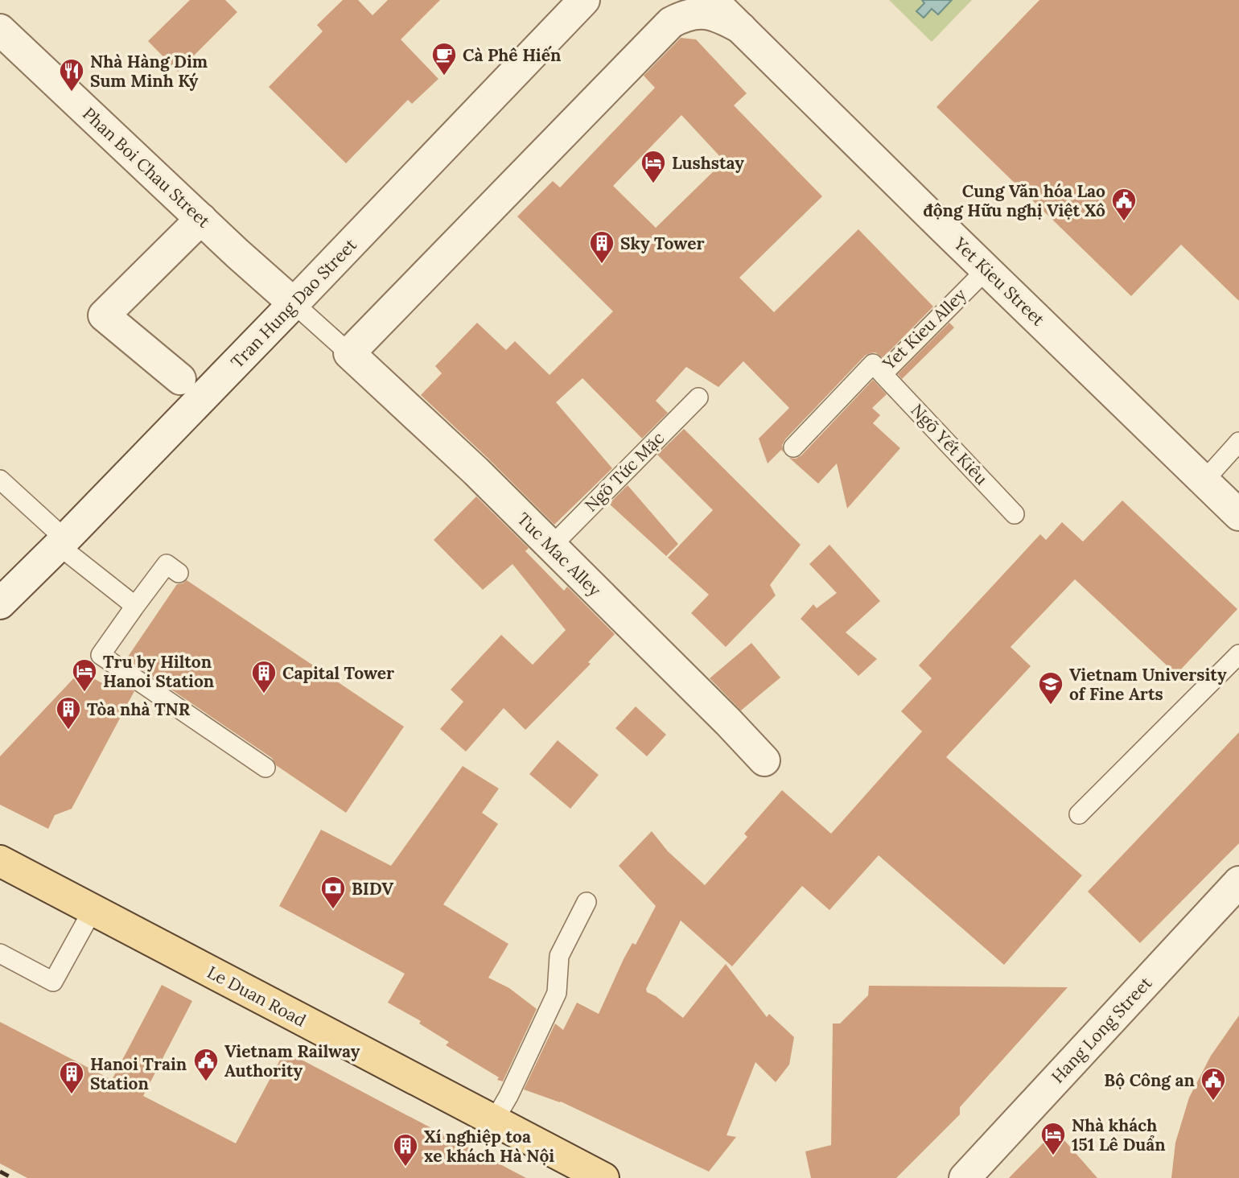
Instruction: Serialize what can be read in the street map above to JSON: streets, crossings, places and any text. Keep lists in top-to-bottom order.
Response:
{
  "streets": {
    "main road": ["Le Duan Road"],
    "street": [
      "Phan Boi Chau Street",
      "Yet Kieu Street",
      "Tran Hung Dao Street",
      "Tuc Mac Alley",
      "Hang Long Street"
    ],
    "lane": ["Yet Kieu Alley", "Ngõ Yết Kiêu", "Ngõ Tức Mặc"]
  },
  "crossings": [
    ["Phan Boi Chau Street", "Tran Hung Dao Street"],
    ["Yet Kieu Street", "Yet Kieu Alley"],
    ["Yet Kieu Alley", "Ngõ Yết Kiêu"],
    ["Ngõ Tức Mặc", "Tuc Mac Alley"]
  ],
  "places": {
    "cafe": ["Cà Phê Hiến"],
    "restaurant": ["Nhà Hàng Dim Sum Minh Ký"],
    "hotel": ["Lushstay", "Tru by Hilton Hanoi Station", "Nhà khách 151 Lê Duẩn"],
    "public building": ["Cung Văn hóa Lao động Hữu nghị Việt Xô", "Vietnam Railway Authority", "Bộ Công an"],
    "building": [
      "Sky Tower",
      "Capital Tower",
      "Tòa nhà TNR",
      "Hanoi Train Station",
      "Xí nghiệp toa xe khách Hà Nội"
    ],
    "school or university": ["Vietnam University of Fine Arts"],
    "bank": ["BIDV"]
  }
}
